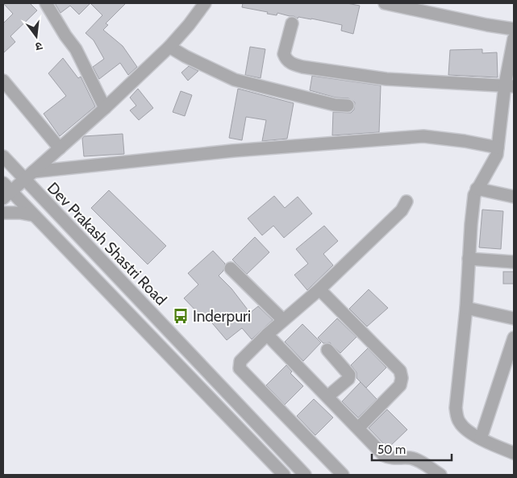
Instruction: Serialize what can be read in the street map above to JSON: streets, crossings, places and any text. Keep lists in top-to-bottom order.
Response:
{
  "streets": {
    "street": ["Dev Prakash Shastri Road"]
  },
  "places": {
    "bus stop": ["Inderpuri"]
  },
  "scale_bar": "50 m",
  "north": "bottom"
}
